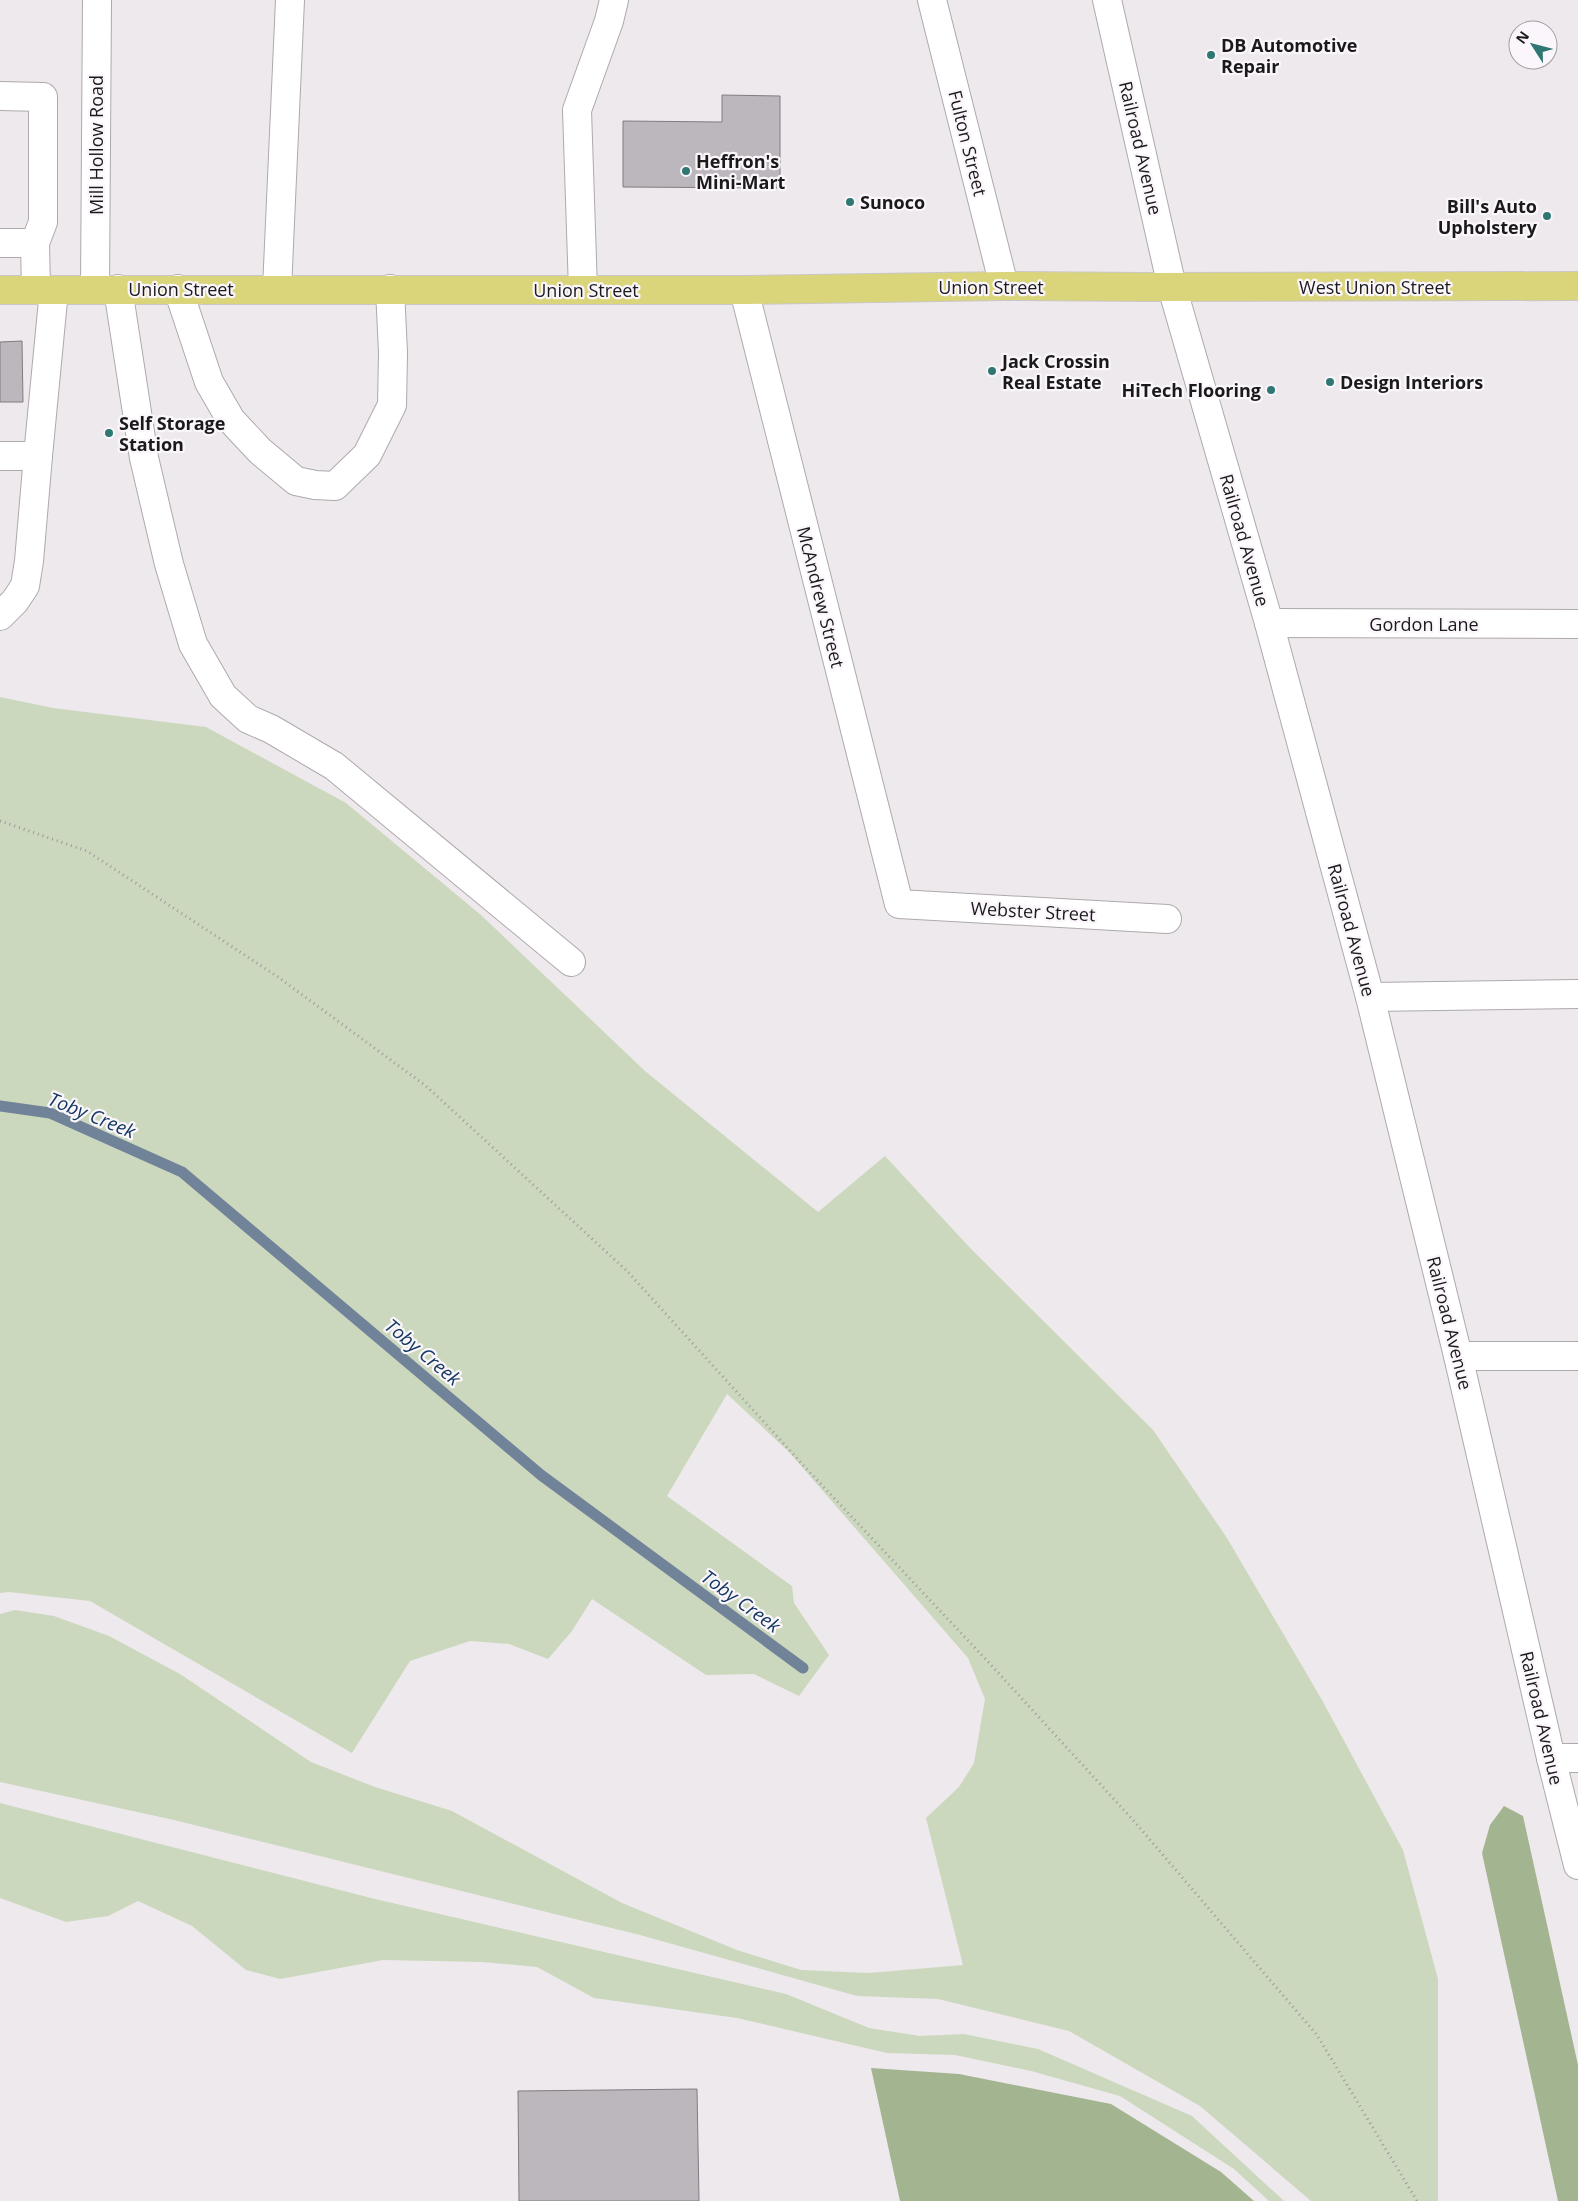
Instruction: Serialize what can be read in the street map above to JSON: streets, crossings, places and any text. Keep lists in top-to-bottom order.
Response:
{
  "streets": {
    "main road": ["Union Street", "West Union Street"],
    "street": [
      "Fulton Street",
      "Mill Hollow Road",
      "Railroad Avenue",
      "McAndrew Street",
      "Gordon Lane",
      "Webster Street"
    ]
  },
  "crossings": [
    ["Fulton Street", "Union Street"],
    ["Mill Hollow Road", "Union Street"],
    ["Railroad Avenue", "Union Street"],
    ["Railroad Avenue", "West Union Street"],
    ["Railroad Avenue", "Gordon Lane"],
    ["Union Street", "West Union Street"],
    ["Union Street", "McAndrew Street"],
    ["McAndrew Street", "Webster Street"]
  ],
  "water": ["Toby Creek"],
  "places": [
    "DB Automotive Repair",
    "Heffron's Mini-Mart",
    "Sunoco",
    "Bill's Auto Upholstery",
    "Jack Crossin Real Estate",
    "Design Interiors",
    "HiTech Flooring",
    "Self Storage Station"
  ],
  "north": "top left"
}
